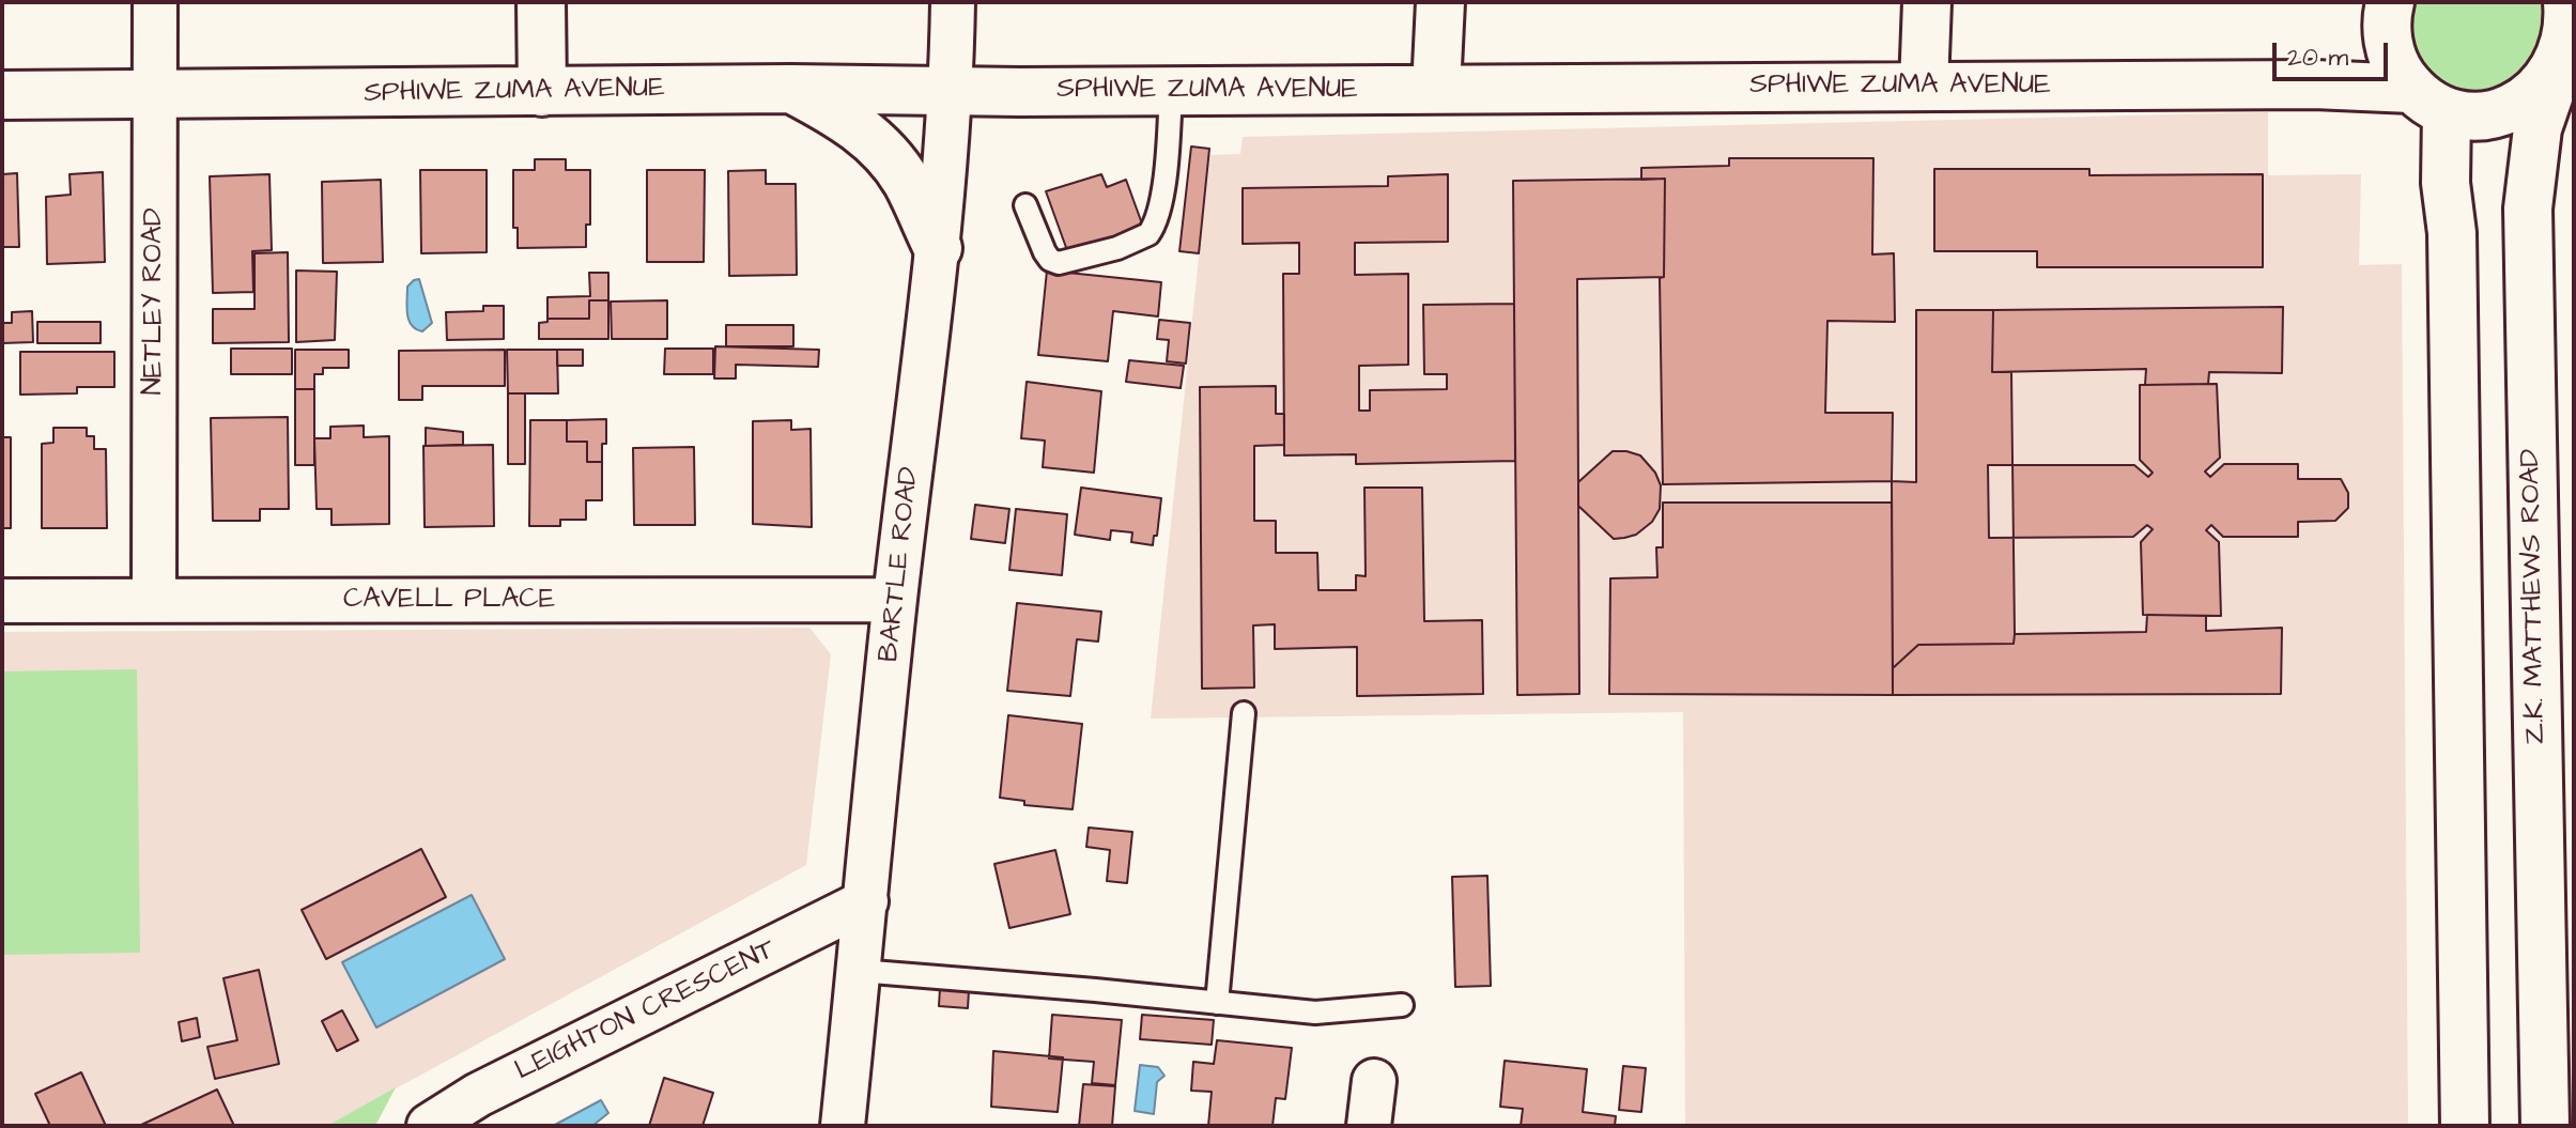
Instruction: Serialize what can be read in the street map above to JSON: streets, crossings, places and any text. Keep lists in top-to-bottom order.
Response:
{
  "streets": {
    "street": [
      "SPHIWE ZUMA AVENUE",
      "NETLEY ROAD",
      "BARTLE ROAD",
      "Z.K. MATTHEWS ROAD",
      "CAVELL PLACE",
      "LEIGHTON CRESCENT"
    ]
  },
  "crossings": [
    ["SPHIWE ZUMA AVENUE", "NETLEY ROAD"],
    ["SPHIWE ZUMA AVENUE", "BARTLE ROAD"],
    ["SPHIWE ZUMA AVENUE", "Z.K. MATTHEWS ROAD"],
    ["NETLEY ROAD", "CAVELL PLACE"],
    ["BARTLE ROAD", "CAVELL PLACE"],
    ["BARTLE ROAD", "LEIGHTON CRESCENT"]
  ],
  "scale_bar": "20 m"
}
